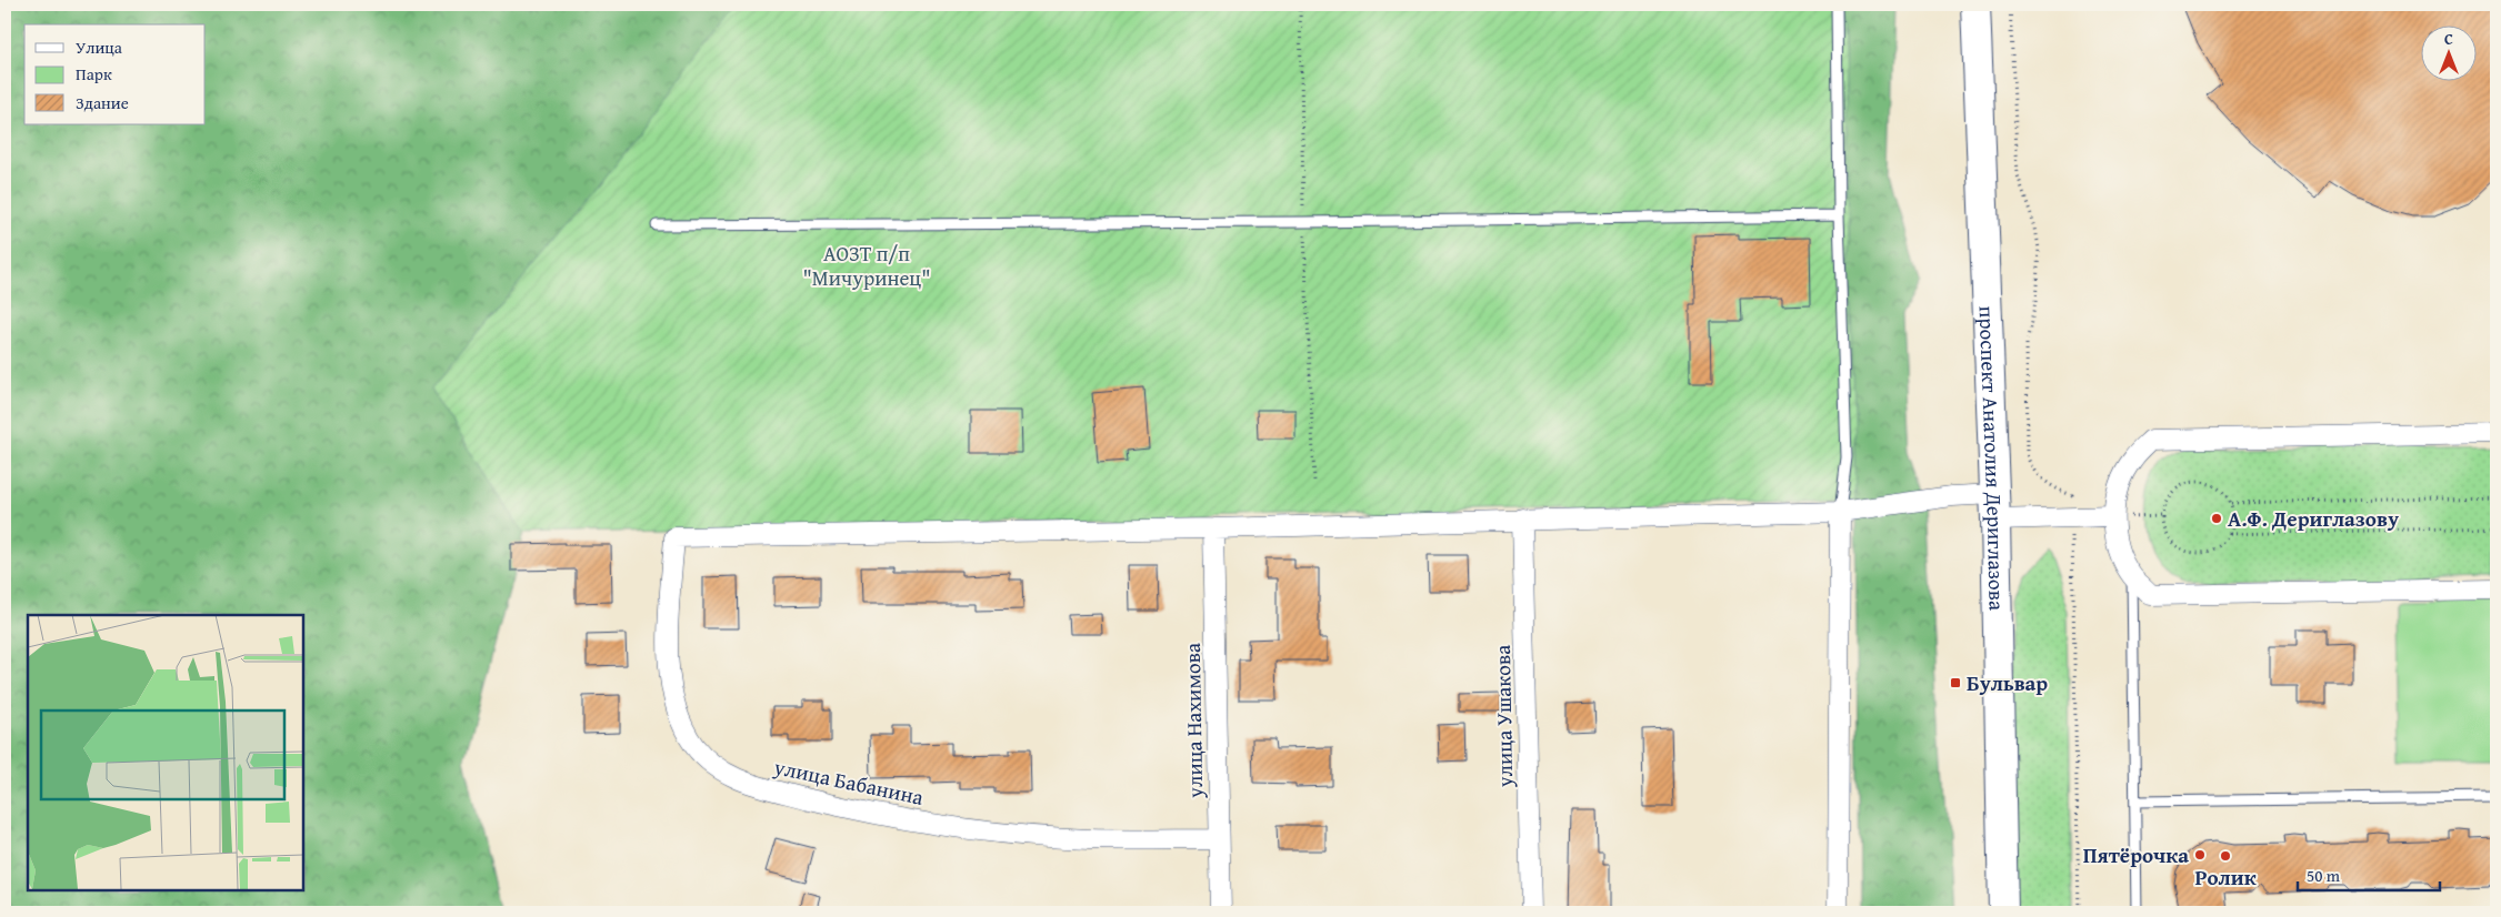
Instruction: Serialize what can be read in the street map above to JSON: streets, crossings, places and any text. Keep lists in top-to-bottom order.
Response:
{
  "streets": {
    "main road": ["проспект Анатолия Дериглазова"],
    "street": ["улица Ушакова", "улица Нахимова", "улица Бабанина"]
  },
  "crossings": [
    ["улица Нахимова", "улица Бабанина"]
  ],
  "parks": ["АОЗТ п/п \"Мичуринец\""],
  "places": {
    "other": ["А.Ф. Дериглазову", "Пятёрочка", "Ролик"],
    "transit": ["Бульвар"]
  },
  "legend": ["Улица", "Парк", "Здание"],
  "scale_bar": "50 m",
  "north": "top"
}
